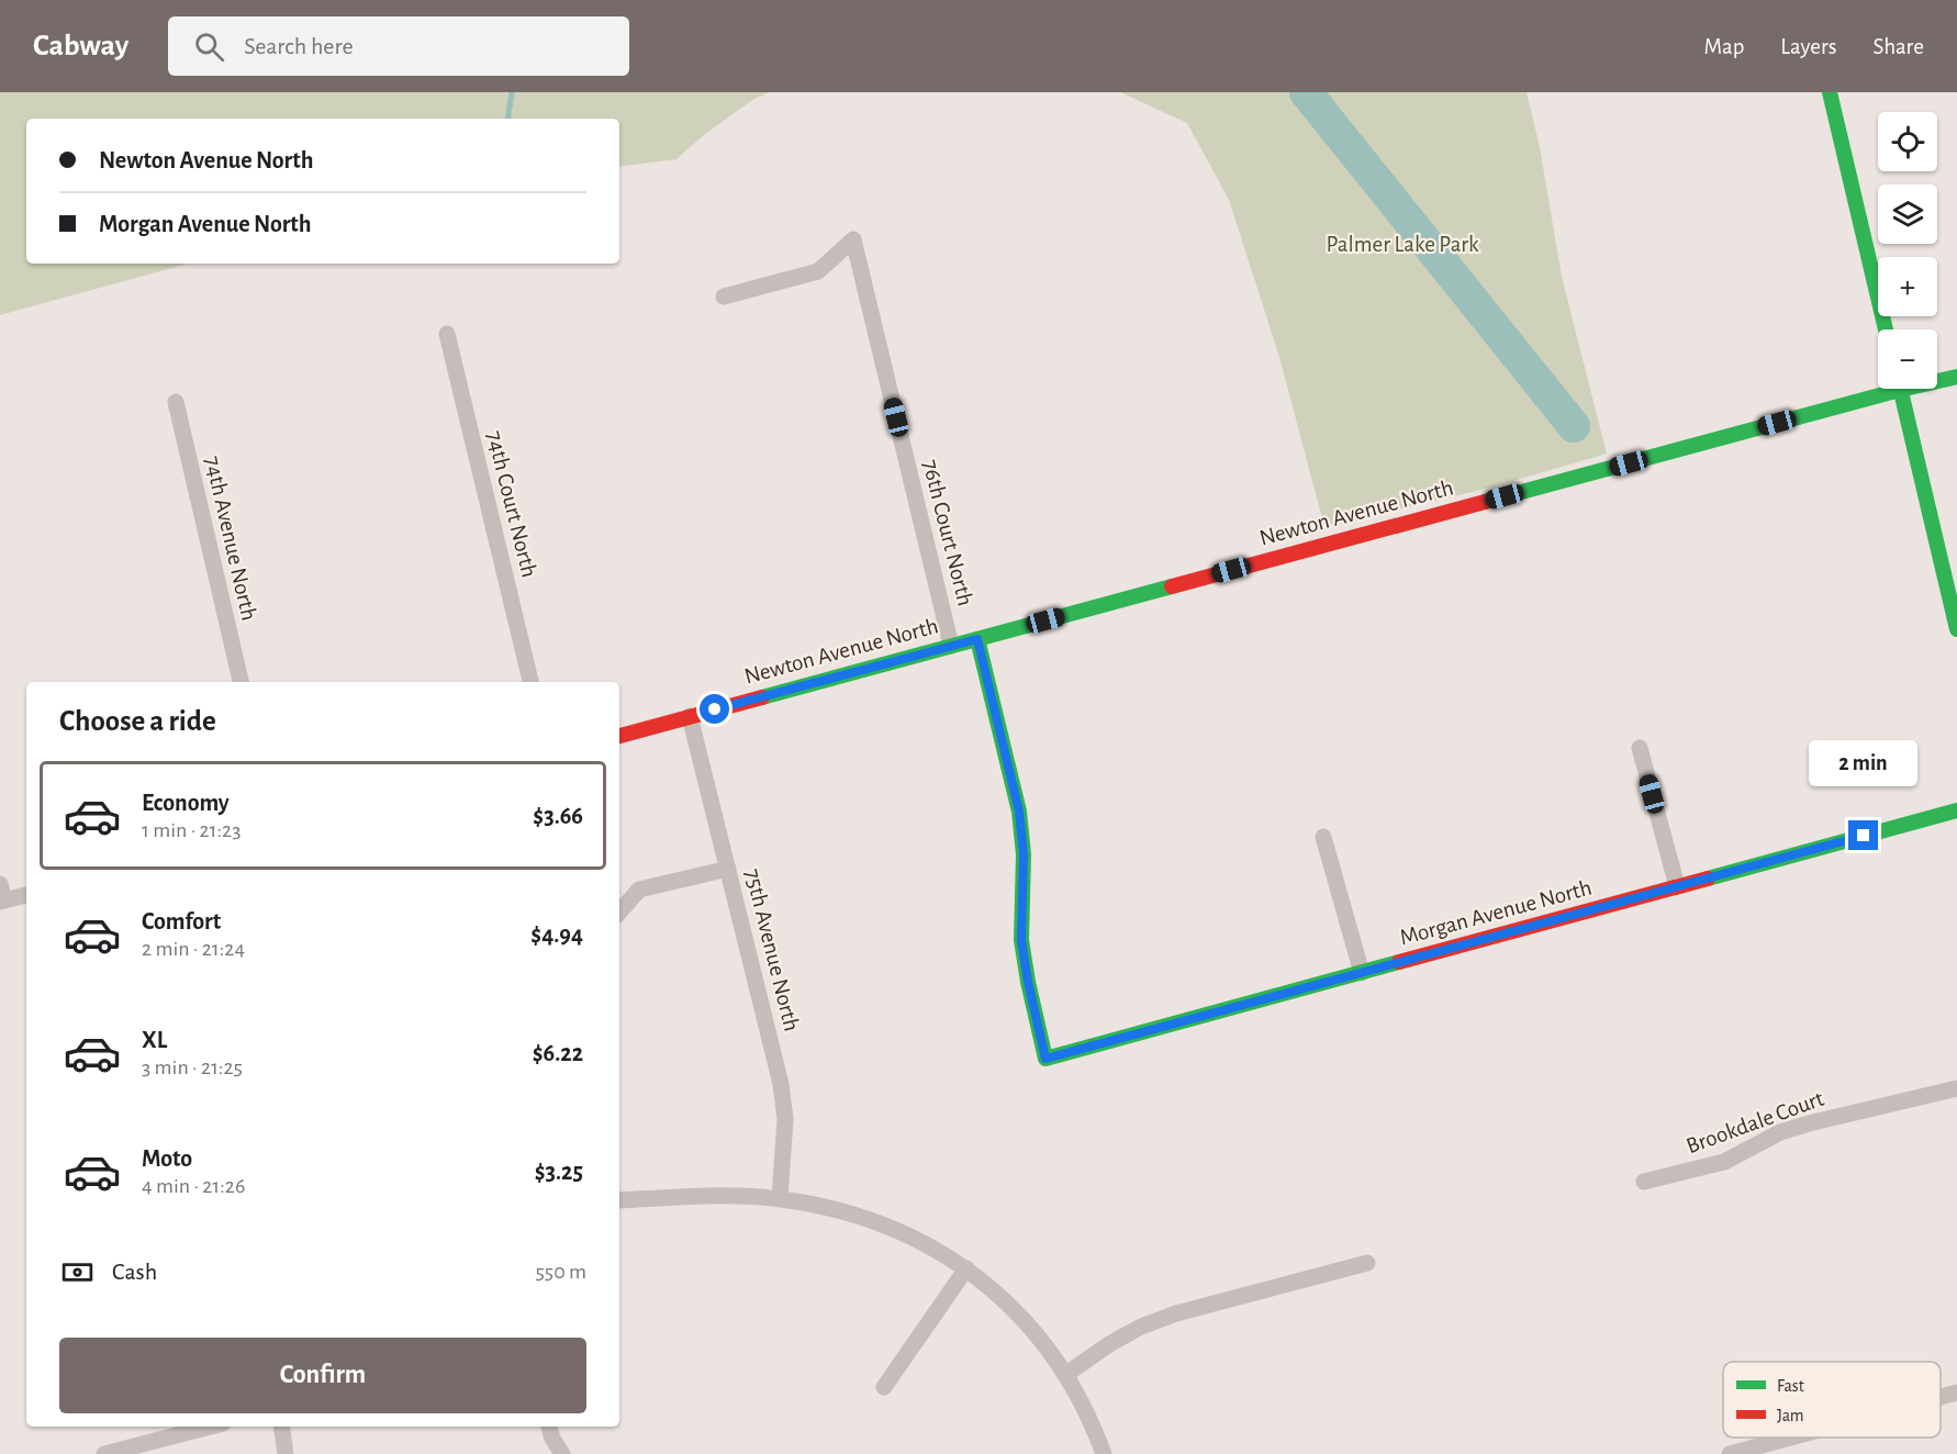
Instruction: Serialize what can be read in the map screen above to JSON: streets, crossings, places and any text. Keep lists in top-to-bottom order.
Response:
{
  "streets": {
    "street": [
      "74th Court North",
      "Newton Avenue North",
      "76th Court North",
      "74th Avenue North",
      "Morgan Avenue North",
      "75th Avenue North",
      "Brookdale Court"
    ]
  },
  "crossings": [
    ["Newton Avenue North", "76th Court North"],
    ["Newton Avenue North", "Morgan Avenue North"],
    ["Newton Avenue North", "75th Avenue North"]
  ],
  "parks": ["Palmer Lake Park"],
  "legend": ["Fast", "Jam"],
  "page": {
    "header": "Cabway",
    "search": "Search here",
    "nav": ["Map", "Layers", "Share"],
    "map_buttons": ["+", "−"],
    "banner": ["Newton Avenue North", "Morgan Avenue North"],
    "heading": "Choose a ride",
    "bubble": "2 min",
    "list": [
      {
        "name": "Economy",
        "note": "1 min · 21:23",
        "value": "$3.66"
      },
      {
        "name": "Comfort",
        "note": "2 min · 21:24",
        "value": "$4.94"
      },
      {
        "name": "XL",
        "note": "3 min · 21:25",
        "value": "$6.22"
      },
      {
        "name": "Moto",
        "note": "4 min · 21:26",
        "value": "$3.25"
      }
    ],
    "pay": ["Cash", "550 m"],
    "buttons": "Confirm"
  }
}
